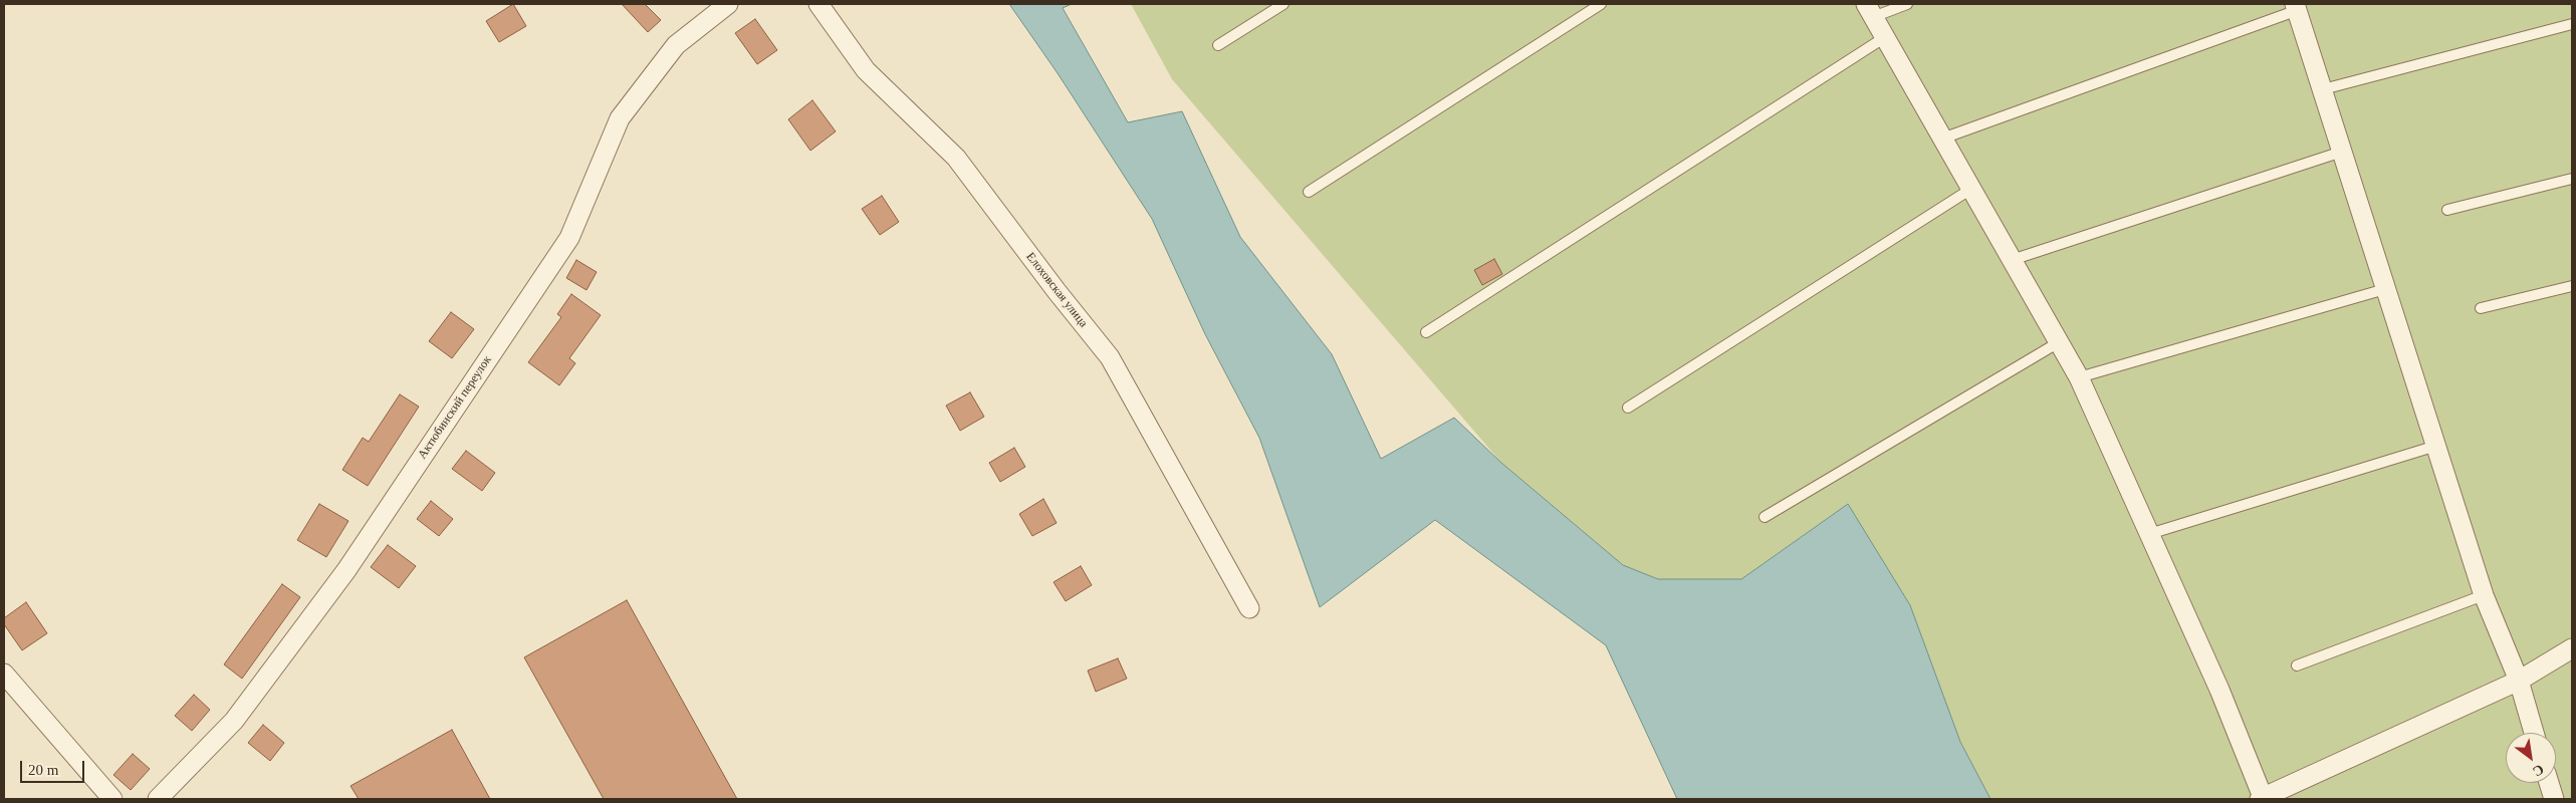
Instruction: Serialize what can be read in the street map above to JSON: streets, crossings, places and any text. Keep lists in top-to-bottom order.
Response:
{
  "streets": {
    "street": ["Елоховская улица", "Актюбинский переулок"]
  },
  "scale_bar": "20 m",
  "north": "bottom right"
}
